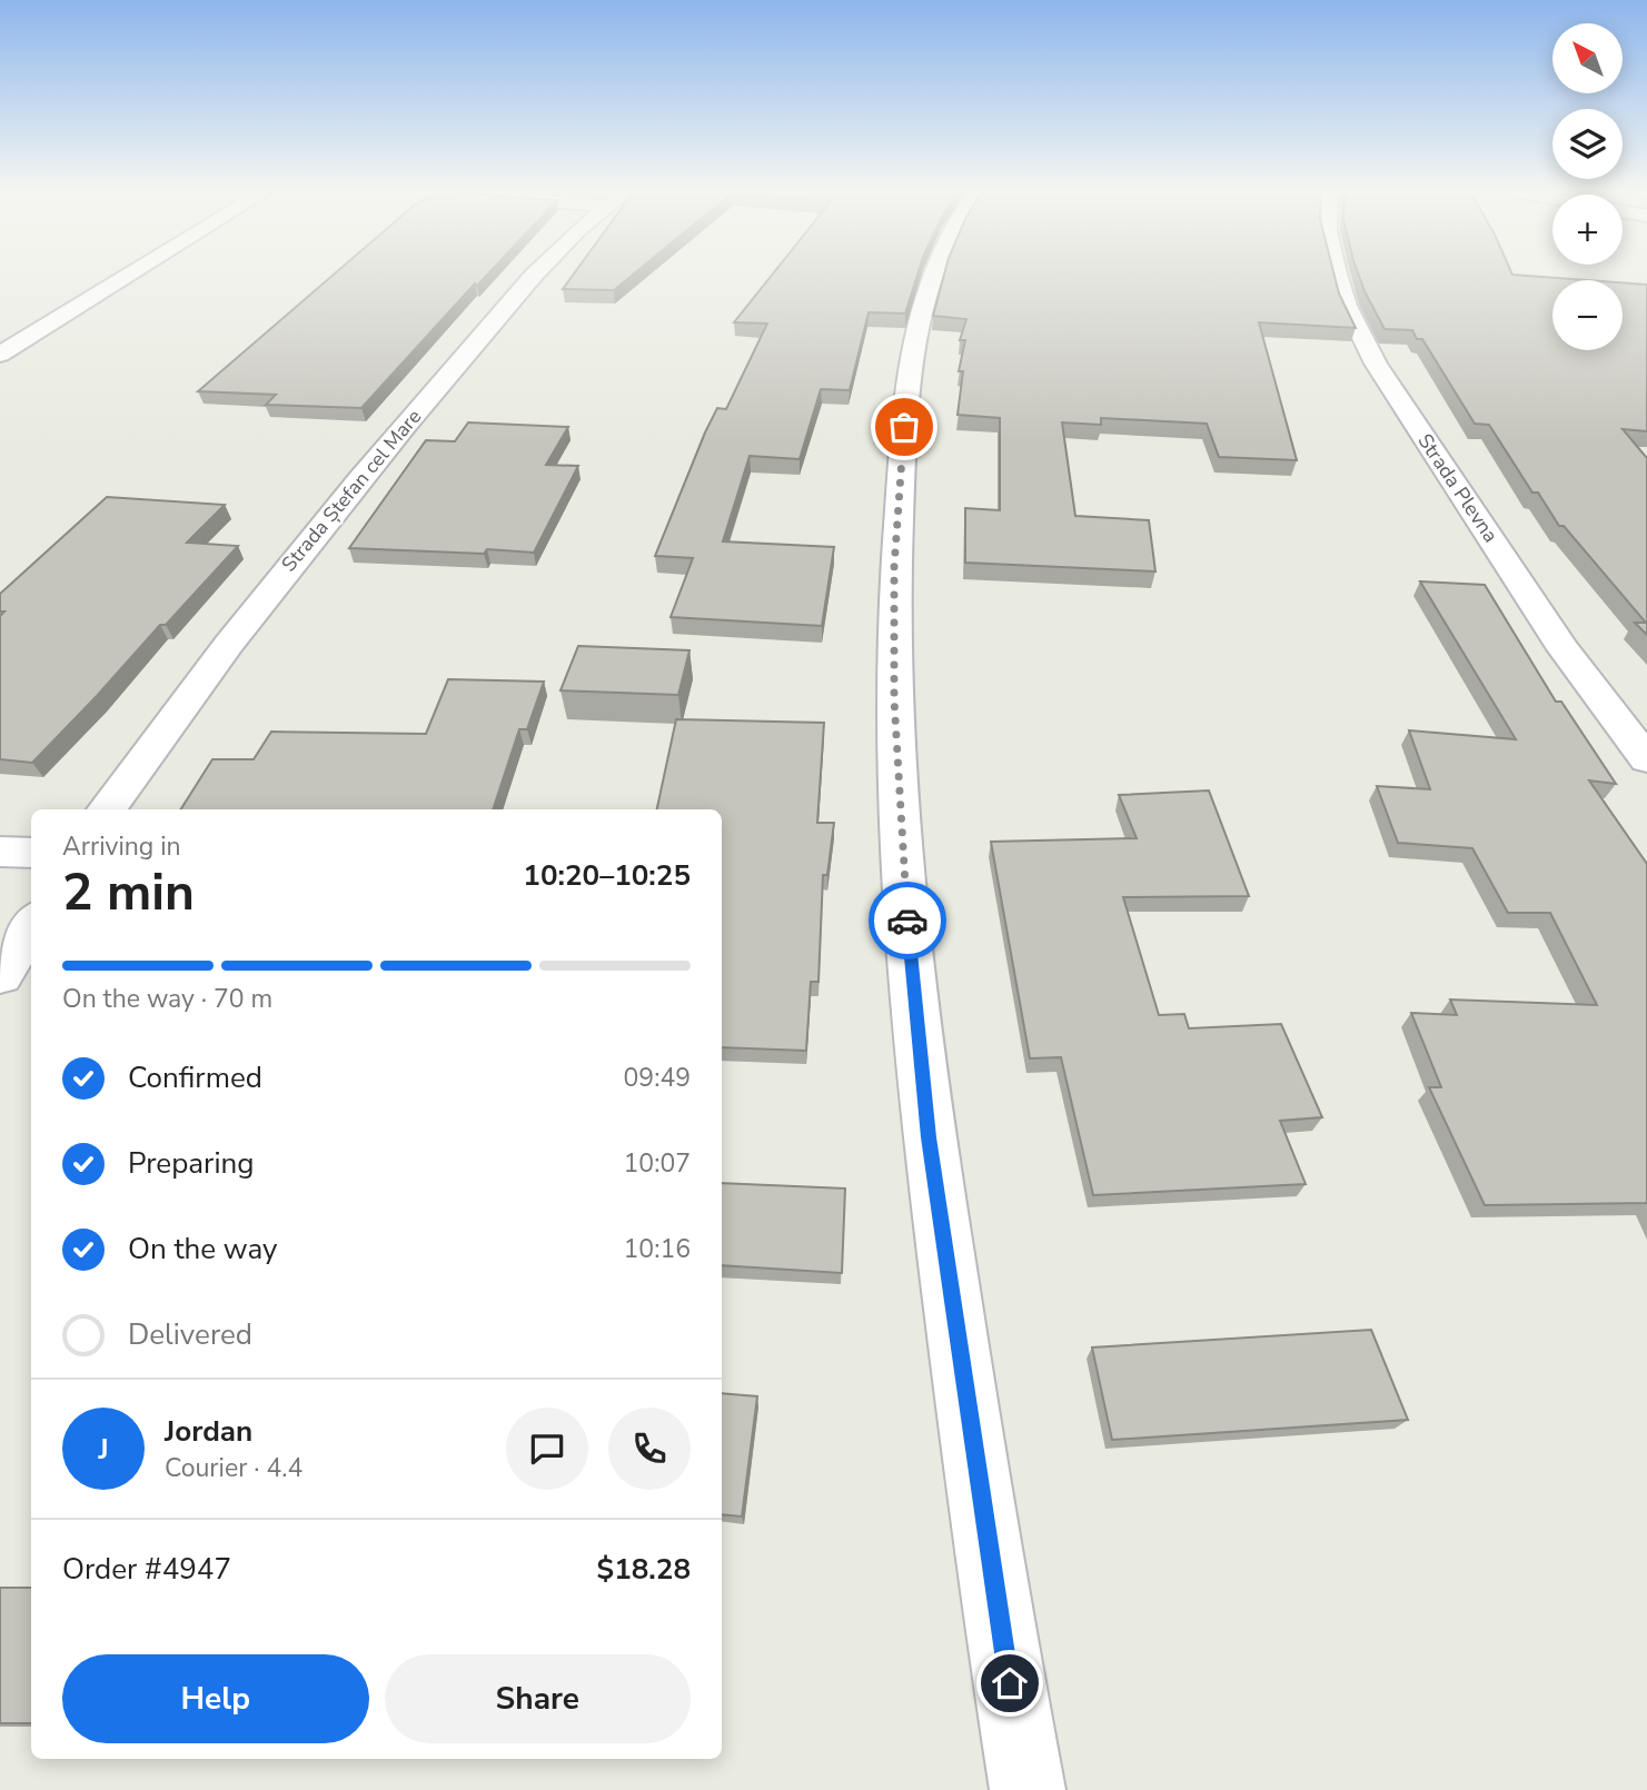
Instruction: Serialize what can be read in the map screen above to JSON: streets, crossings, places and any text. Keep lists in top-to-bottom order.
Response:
{
  "streets": {
    "street": ["Strada Plevna", "Strada Ștefan cel Mare"]
  },
  "north": "top left",
  "page": {
    "map_buttons": ["+", "−"],
    "heading": ["2 min", "Arriving in", "10:20–10:25"],
    "panel": [
      "Jordan",
      "Courier · 4.4",
      "Order #4947",
      "$18.28"
    ],
    "bar": "On the way · 70 m",
    "list": [
      ["Confirmed", "09:49"],
      ["Preparing", "10:07"],
      ["On the way", "10:16"],
      "Delivered"
    ],
    "round": "J",
    "buttons": ["Help", "Share"]
  }
}
